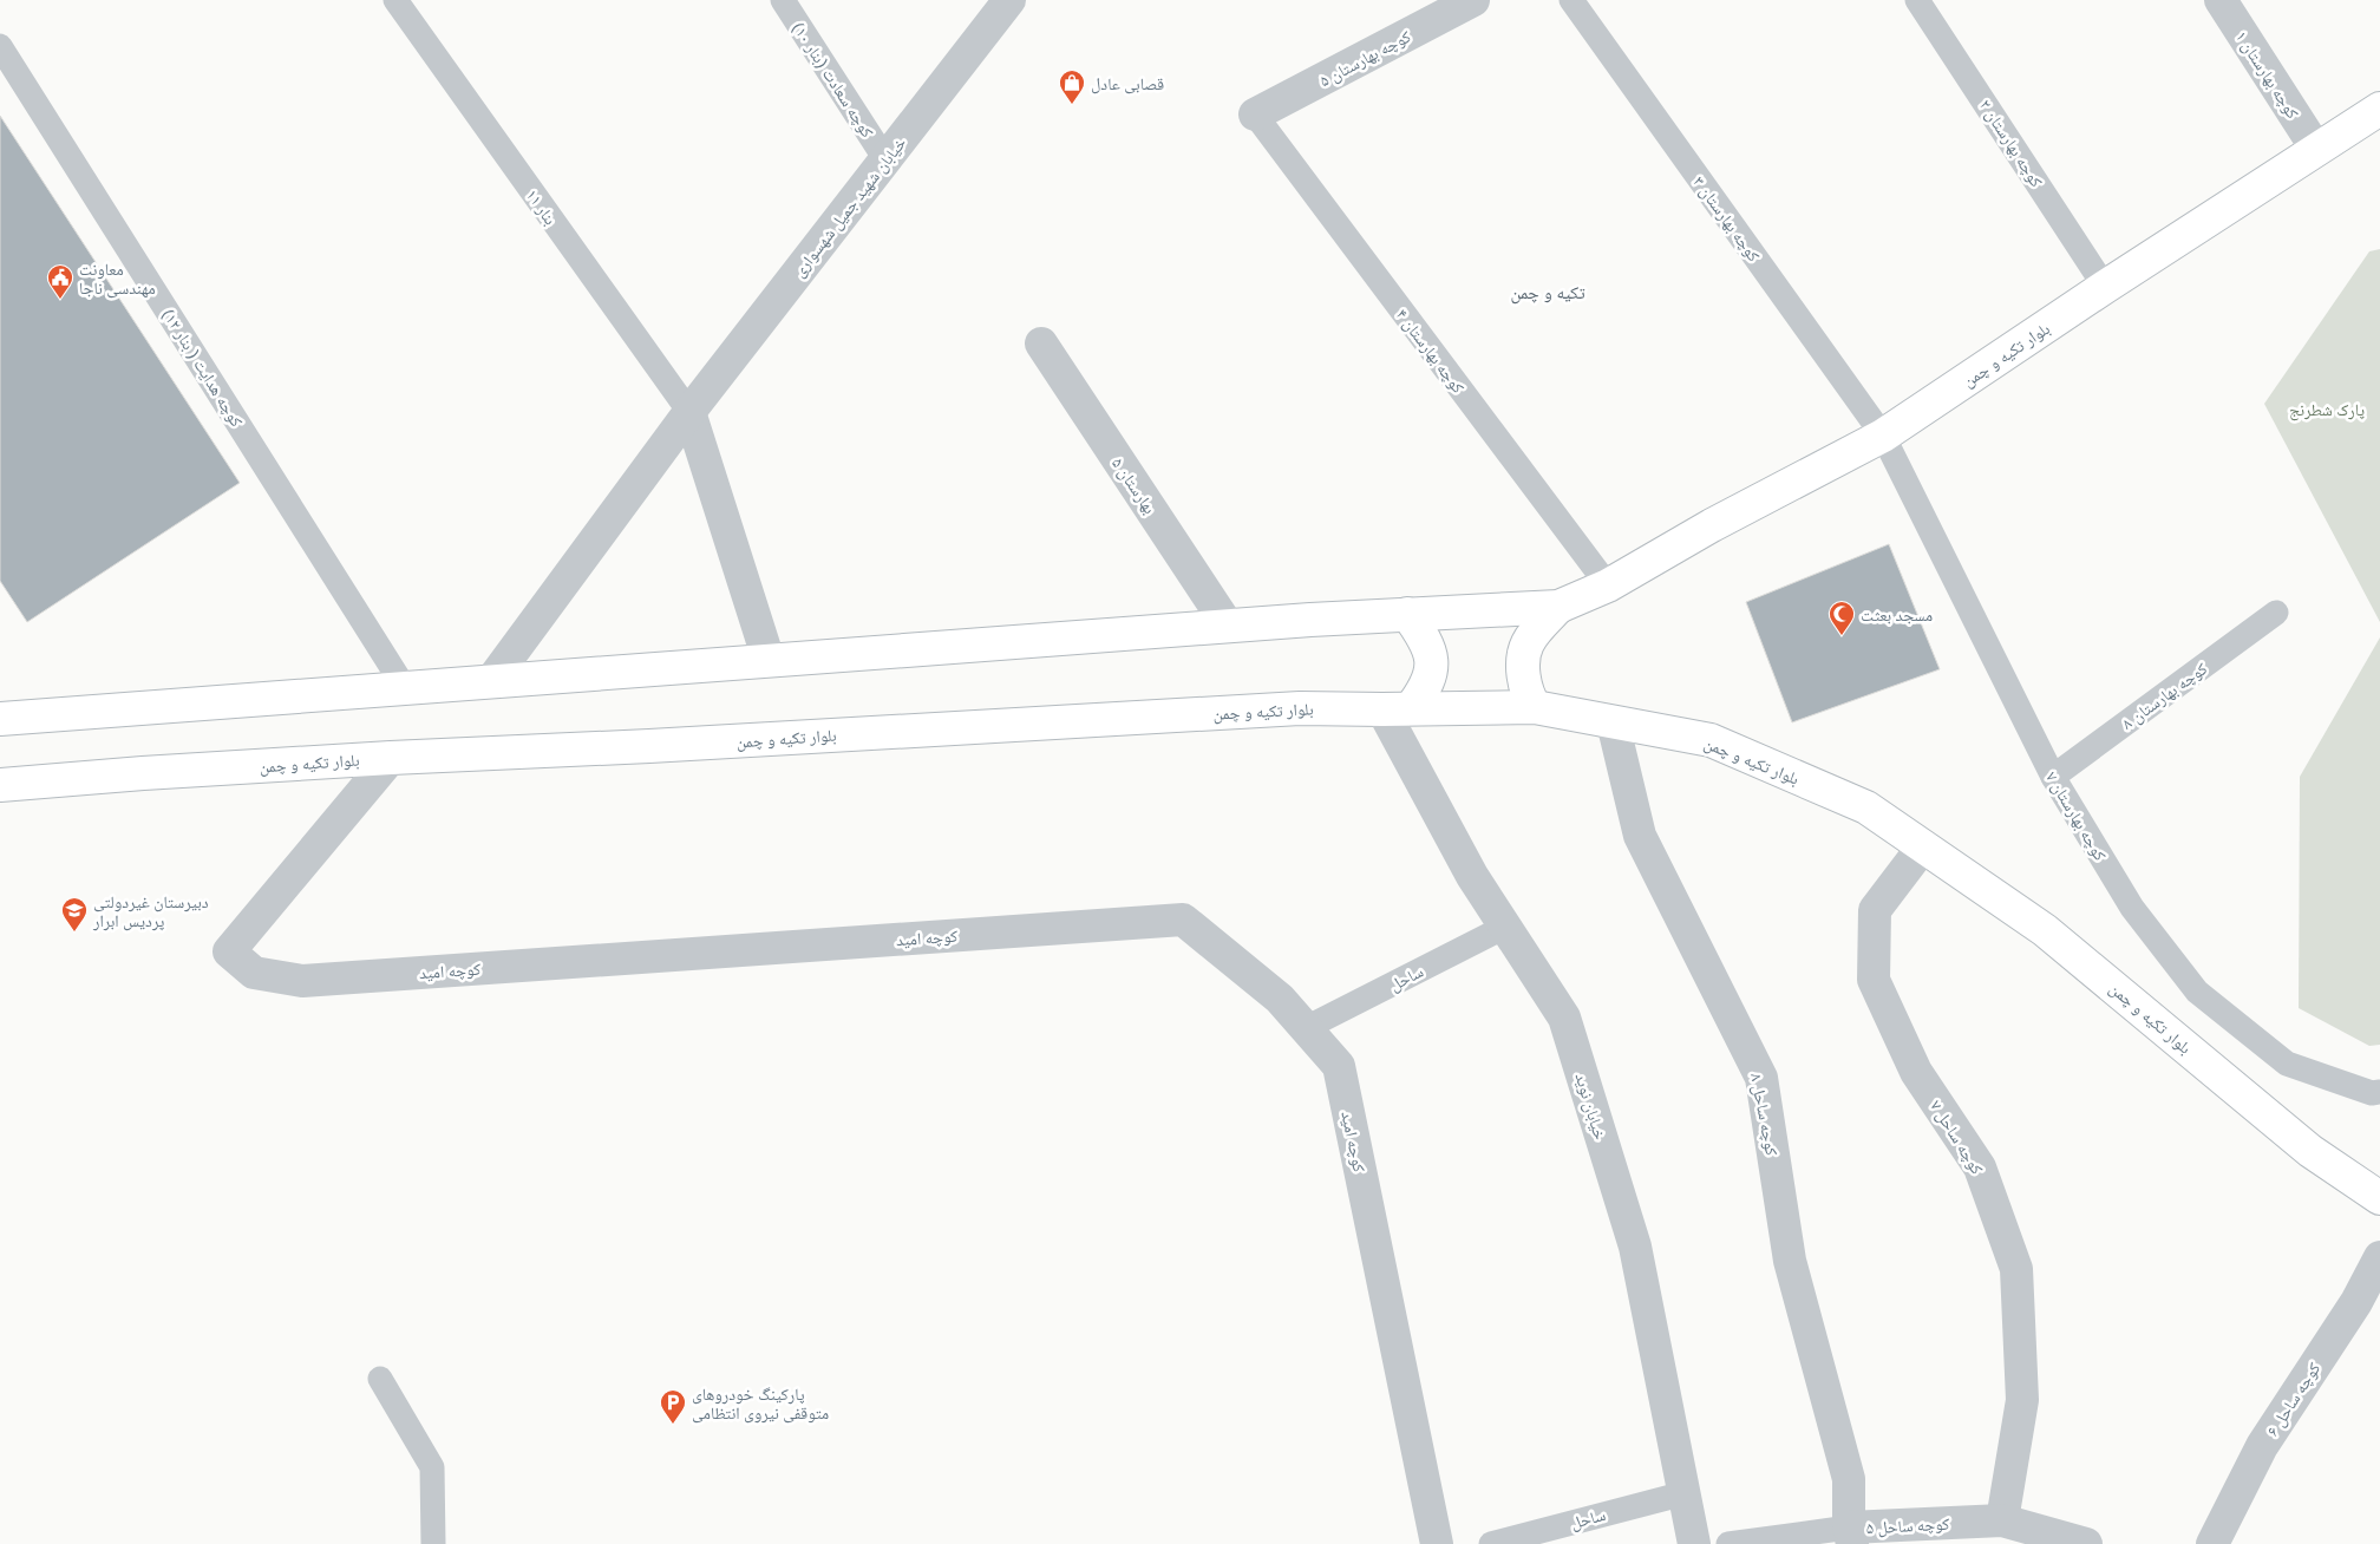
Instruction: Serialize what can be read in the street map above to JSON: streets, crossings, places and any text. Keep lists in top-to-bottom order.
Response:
{
  "streets": {
    "main road": ["بلوار تکیه و چمن"],
    "street": [
      "کوچه بهارستان ۵",
      "کوچه بهارستان ۱",
      "خیابان شهید جمیل شهسواری",
      "بهارستان ۵",
      "کوچه امید",
      "خیابان نوید",
      "کوچه ساحل ۸",
      "کوچه ساحل ۷",
      "کوچه ساحل ۶",
      "کوچه ساحل ۵"
    ],
    "lane": [
      "کوچه سعادت (بنار ۱۰)",
      "کوچه بهارستان ۲",
      "بنار ۱۱",
      "کوچه بهارستان ۳",
      "کوچه بهارستان ۴",
      "کوچه هدایت ( بنار ۱۲)",
      "کوچه بهارستان ۸",
      "کوچه بهارستان ۷",
      "ساحل"
    ]
  },
  "crossings": [
    ["کوچه بهارستان ۵", "کوچه بهارستان ۴"],
    ["کوچه بهارستان ۱", "بلوار تکیه و چمن"],
    ["کوچه سعادت (بنار ۱۰)", "خیابان شهید جمیل شهسواری"],
    ["کوچه بهارستان ۲", "بلوار تکیه و چمن"],
    ["بنار ۱۱", "خیابان شهید جمیل شهسواری"],
    ["خیابان شهید جمیل شهسواری", "بلوار تکیه و چمن"],
    ["کوچه بهارستان ۳", "بلوار تکیه و چمن"],
    ["کوچه بهارستان ۳", "کوچه بهارستان ۷"],
    ["کوچه بهارستان ۴", "بلوار تکیه و چمن"],
    ["بلوار تکیه و چمن", "کوچه هدایت ( بنار ۱۲)"],
    ["بلوار تکیه و چمن", "بهارستان ۵"],
    ["بلوار تکیه و چمن", "کوچه بهارستان ۷"],
    ["بلوار تکیه و چمن", "کوچه امید"],
    ["بلوار تکیه و چمن", "خیابان نوید"],
    ["بلوار تکیه و چمن", "کوچه ساحل ۸"],
    ["بلوار تکیه و چمن", "کوچه ساحل ۷"],
    ["کوچه بهارستان ۸", "کوچه بهارستان ۷"],
    ["کوچه امید", "ساحل"],
    ["ساحل", "خیابان نوید"],
    ["کوچه ساحل ۸", "کوچه ساحل ۵"],
    ["کوچه ساحل ۷", "کوچه ساحل ۵"]
  ],
  "districts": ["تکیه و چمن"],
  "parks": ["پارک شطرنج"],
  "places": {
    "shop": ["قصابی عادل"],
    "public building": ["معاونت مهندسی ناجا"],
    "mosque": ["مسجد بعثت"],
    "school or university": ["دبیرستان غیردولتی پرديس ابرار"],
    "parking": ["پارکینگ خودروهای متوقفی نیروی انتظامی"]
  }
}
